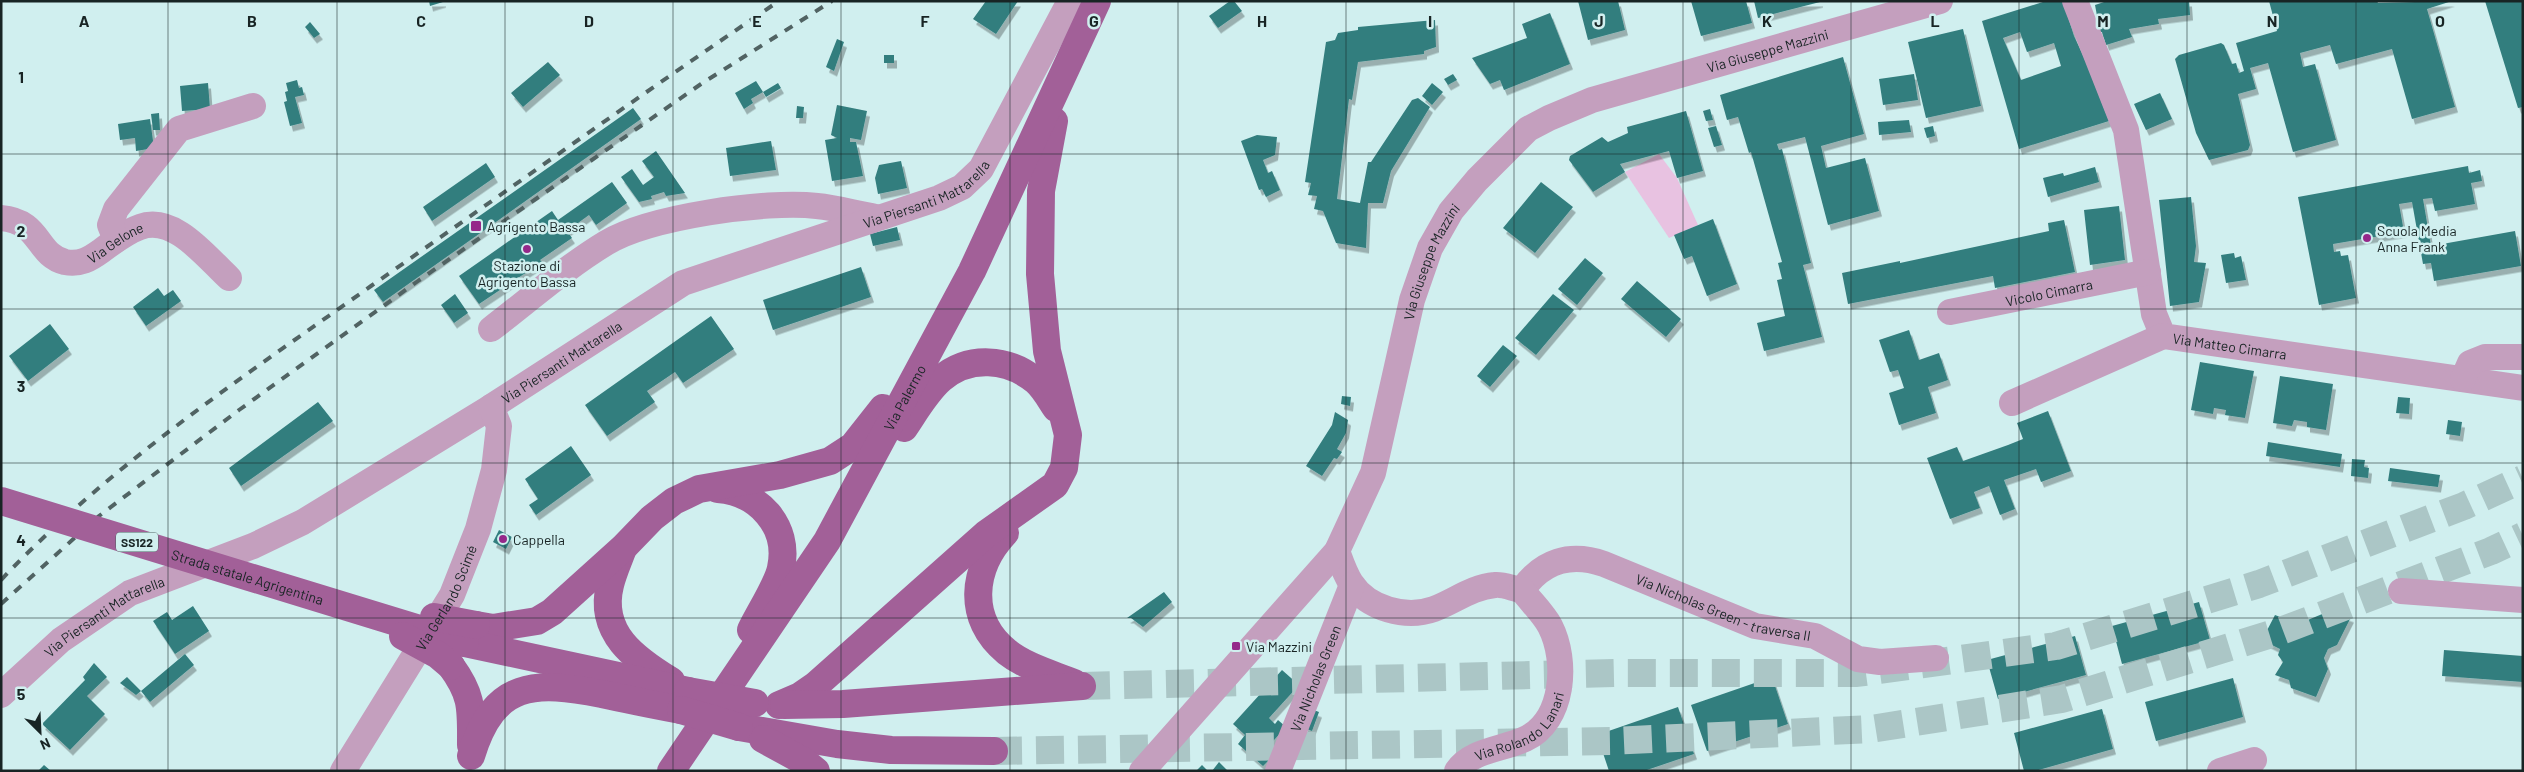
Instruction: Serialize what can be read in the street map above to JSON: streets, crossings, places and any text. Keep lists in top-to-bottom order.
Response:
{
  "streets": {
    "main road": ["Via Palermo", "SS122", "Strada statale Agrigentina"],
    "street": [
      "Via Giuseppe Mazzini",
      "Via Piersanti Mattarella",
      "Via Gelone",
      "Vicolo Cimarra",
      "Via Matteo Cimarra",
      "Via Gerlando Scimé",
      "Via Nicholas Green - traversa II",
      "Via Nicholas Green",
      "Via Rolando Lanari"
    ]
  },
  "crossings": [
    ["Via Piersanti Mattarella", "Via Gerlando Scimé"],
    ["Vicolo Cimarra", "Via Matteo Cimarra"],
    ["Via Nicholas Green - traversa II", "Via Rolando Lanari"]
  ],
  "places": {
    "transit": ["Agrigento Bassa", "Via Mazzini"],
    "other": ["Scuola Media Anna Frank", "Stazione di Agrigento Bassa", "Cappella"]
  },
  "north": "bottom right",
  "grid": {
    "columns": [
      "A",
      "B",
      "C",
      "D",
      "E",
      "F",
      "G",
      "H",
      "I",
      "J",
      "K",
      "L",
      "M",
      "N",
      "O"
    ],
    "rows": [
      "1",
      "2",
      "3",
      "4",
      "5"
    ]
  }
}
